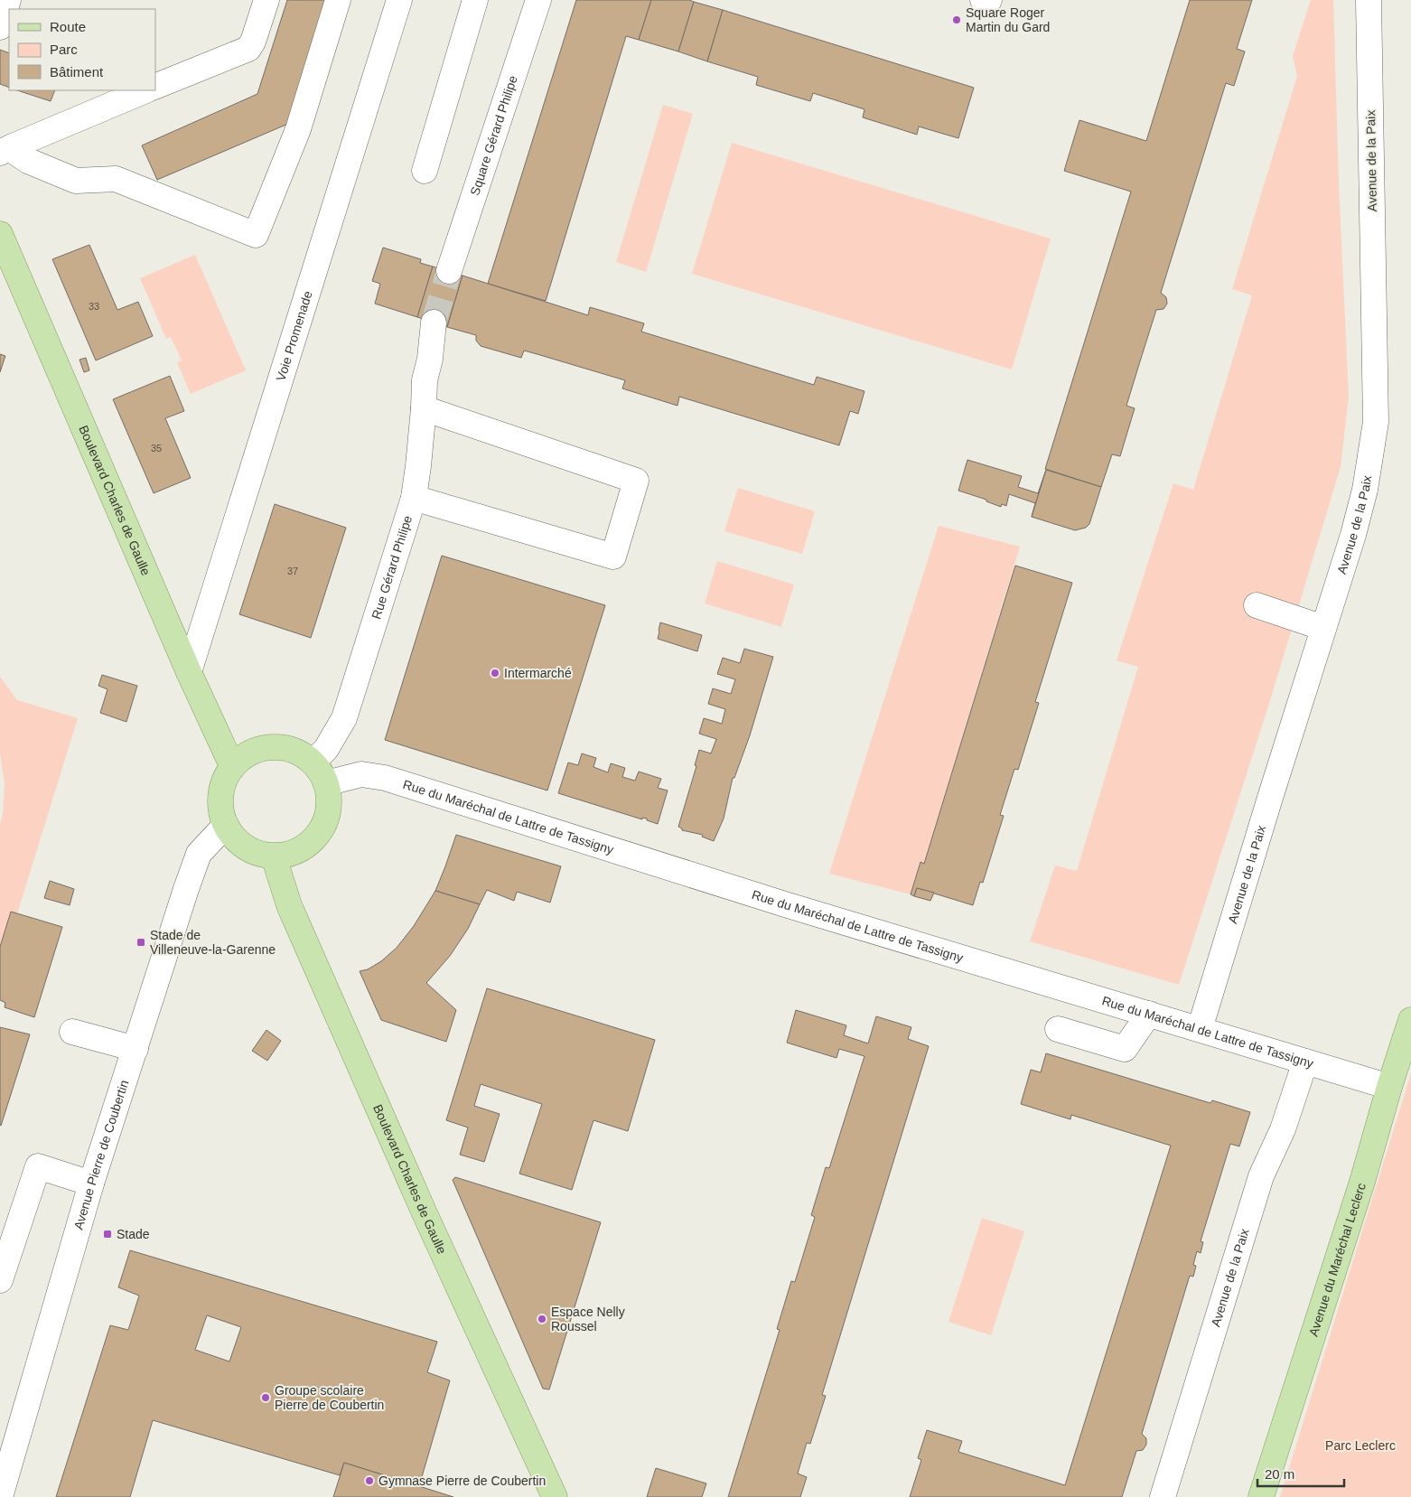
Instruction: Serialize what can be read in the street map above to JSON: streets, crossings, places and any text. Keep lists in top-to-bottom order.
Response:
{
  "streets": {
    "main road": ["Boulevard Charles de Gaulle", "Avenue du Maréchal Leclerc"],
    "street": [
      "Square Gérard Philipe",
      "Avenue de la Paix",
      "Voie Promenade",
      "Rue Gérard Philipe",
      "Rue du Maréchal de Lattre de Tassigny",
      "Avenue Pierre de Coubertin"
    ]
  },
  "crossings": [
    ["Avenue de la Paix", "Rue du Maréchal de Lattre de Tassigny"],
    ["Voie Promenade", "Boulevard Charles de Gaulle"],
    ["Boulevard Charles de Gaulle", "Rue Gérard Philipe"],
    ["Boulevard Charles de Gaulle", "Rue du Maréchal de Lattre de Tassigny"],
    ["Boulevard Charles de Gaulle", "Avenue Pierre de Coubertin"],
    ["Rue Gérard Philipe", "Rue du Maréchal de Lattre de Tassigny"],
    ["Rue Gérard Philipe", "Avenue Pierre de Coubertin"],
    ["Rue du Maréchal de Lattre de Tassigny", "Avenue Pierre de Coubertin"],
    ["Rue du Maréchal de Lattre de Tassigny", "Avenue du Maréchal Leclerc"]
  ],
  "parks": ["Parc Leclerc"],
  "places": {
    "other": [
      "Square Roger Martin du Gard",
      "Intermarché",
      "Espace Nelly Roussel",
      "Groupe scolaire Pierre de Coubertin",
      "Gymnase Pierre de Coubertin"
    ],
    "transit": ["Stade de Villeneuve-la-Garenne", "Stade"]
  },
  "house_numbers": ["33", "35", "37"],
  "legend": ["Route", "Parc", "Bâtiment"],
  "scale_bar": "20 m"
}
